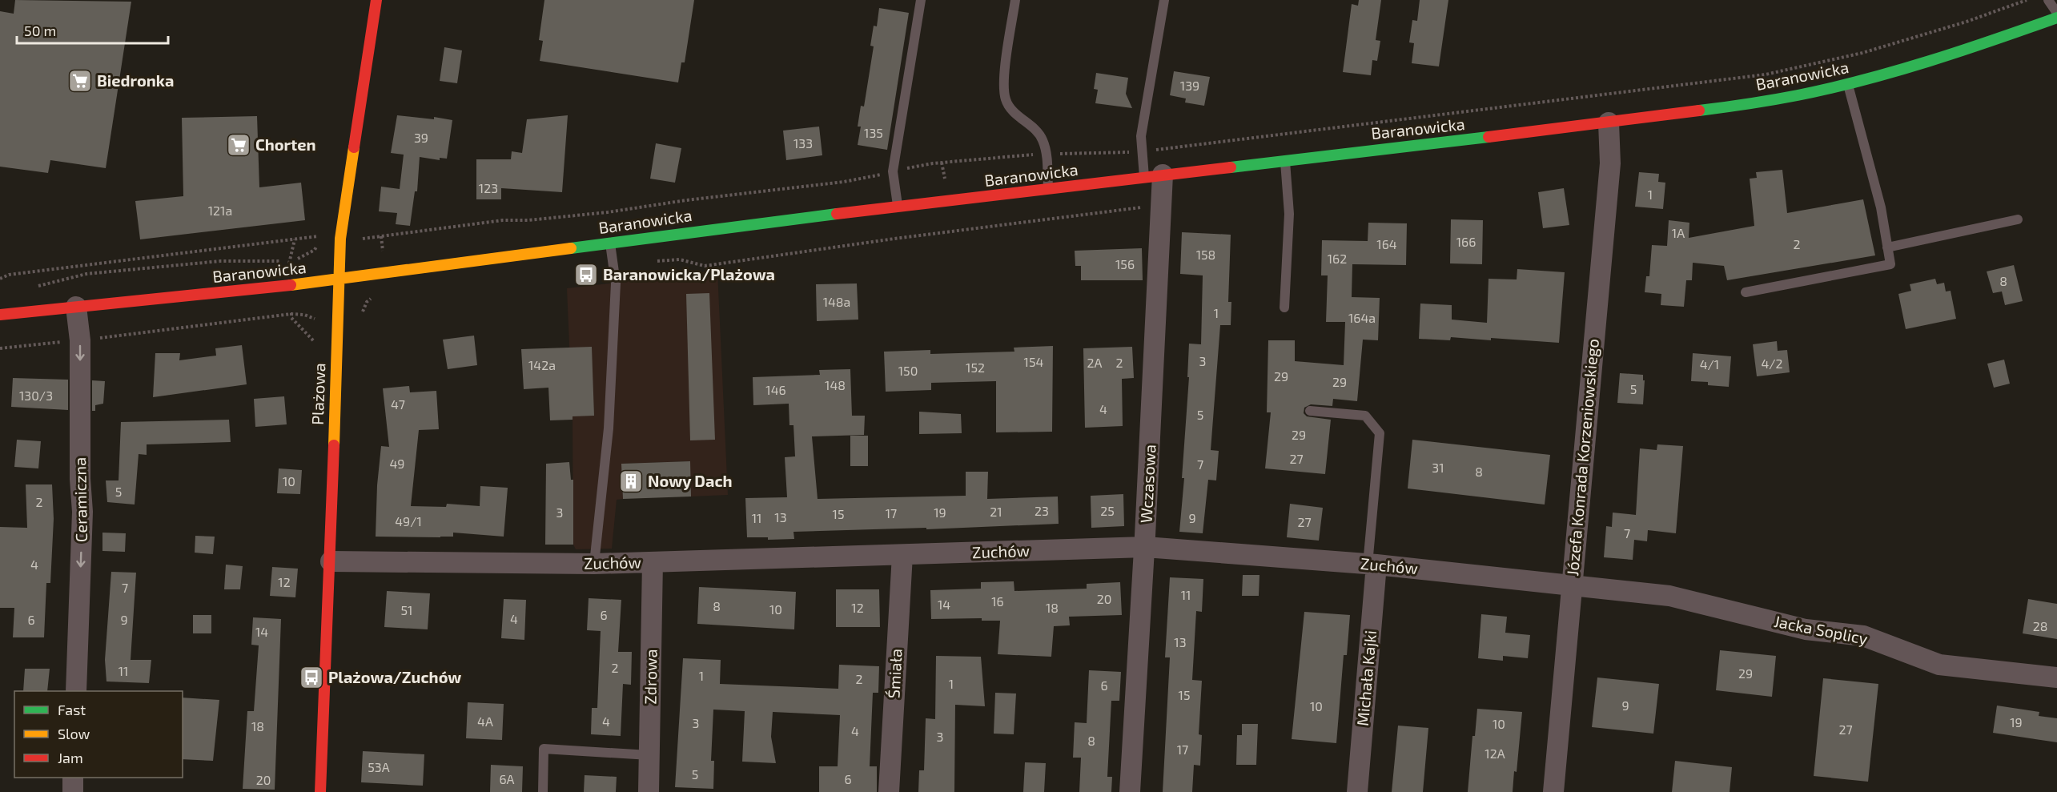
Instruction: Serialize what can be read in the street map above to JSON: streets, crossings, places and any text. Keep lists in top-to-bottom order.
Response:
{
  "streets": {
    "street": [
      "Baranowicka",
      "Plażowa",
      "Józefa Konrada Korzeniowskiego",
      "Wczasowa",
      "Ceramiczna",
      "Zuchów",
      "Jacka Soplicy",
      "Śmiała",
      "Zdrowa",
      "Michała Kajki"
    ]
  },
  "crossings": [
    ["Baranowicka", "Plażowa"],
    ["Baranowicka", "Józefa Konrada Korzeniowskiego"],
    ["Baranowicka", "Wczasowa"],
    ["Baranowicka", "Ceramiczna"],
    ["Plażowa", "Zuchów"],
    ["Józefa Konrada Korzeniowskiego", "Zuchów"],
    ["Wczasowa", "Zuchów"],
    ["Zuchów", "Jacka Soplicy"],
    ["Zuchów", "Śmiała"],
    ["Zuchów", "Zdrowa"],
    ["Zuchów", "Michała Kajki"]
  ],
  "one_way": ["Ceramiczna"],
  "places": {
    "supermarket": ["Biedronka", "Chorten"],
    "bus stop": ["Baranowicka/Plażowa", "Plażowa/Zuchów"],
    "building": ["Nowy Dach"]
  },
  "house_numbers": [
    "139",
    "135",
    "39",
    "133",
    "123",
    "1",
    "121a",
    "1A",
    "166",
    "164",
    "2",
    "158",
    "162",
    "156",
    "8",
    "148a",
    "1",
    "164a",
    "3",
    "154",
    "2A",
    "2",
    "4/2",
    "4/1",
    "142a",
    "152",
    "150",
    "29",
    "29",
    "148",
    "5",
    "146",
    "130/3",
    "47",
    "4",
    "5",
    "29",
    "27",
    "49",
    "7",
    "31",
    "8",
    "10",
    "5",
    "2",
    "23",
    "25",
    "21",
    "3",
    "19",
    "17",
    "15",
    "13",
    "11",
    "9",
    "49/1",
    "27",
    "7",
    "4",
    "12",
    "7",
    "11",
    "20",
    "16",
    "14",
    "8",
    "12",
    "18",
    "10",
    "51",
    "6",
    "4",
    "6",
    "9",
    "28",
    "14",
    "13",
    "2",
    "11",
    "29",
    "1",
    "2",
    "1",
    "6",
    "15",
    "9",
    "10",
    "4A",
    "4",
    "19",
    "3",
    "10",
    "18",
    "27",
    "4",
    "3",
    "8",
    "17",
    "12A",
    "53A",
    "5",
    "6A",
    "6",
    "20"
  ],
  "legend": ["Fast", "Slow", "Jam"],
  "scale_bar": "50 m"
}
